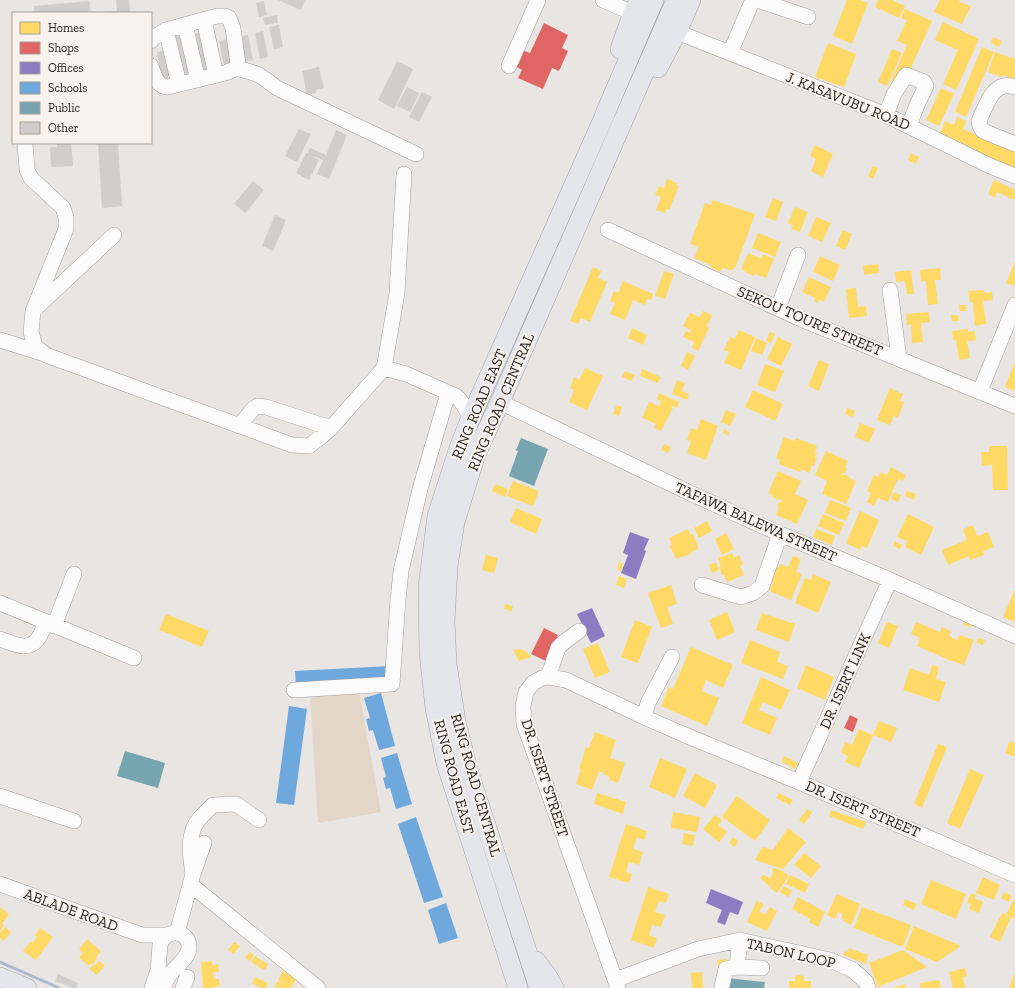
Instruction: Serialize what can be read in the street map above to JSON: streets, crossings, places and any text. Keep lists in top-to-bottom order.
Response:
{
  "streets": {
    "main road": ["RING ROAD CENTRAL", "RING ROAD EAST"],
    "street": [
      "J. KASAVUBU ROAD",
      "SEKOU TOURE STREET",
      "TAFAWA BALEWA STREET",
      "DR. ISERT LINK",
      "DR. ISERT STREET",
      "ABLADE ROAD",
      "TABON LOOP"
    ]
  },
  "crossings": [
    ["J. KASAVUBU ROAD", "RING ROAD CENTRAL"],
    ["RING ROAD CENTRAL", "TAFAWA BALEWA STREET"],
    ["TAFAWA BALEWA STREET", "DR. ISERT LINK"],
    ["DR. ISERT LINK", "DR. ISERT STREET"],
    ["DR. ISERT STREET", "TABON LOOP"]
  ],
  "legend": [
    "Homes",
    "Shops",
    "Offices",
    "Schools",
    "Public",
    "Other"
  ]
}
